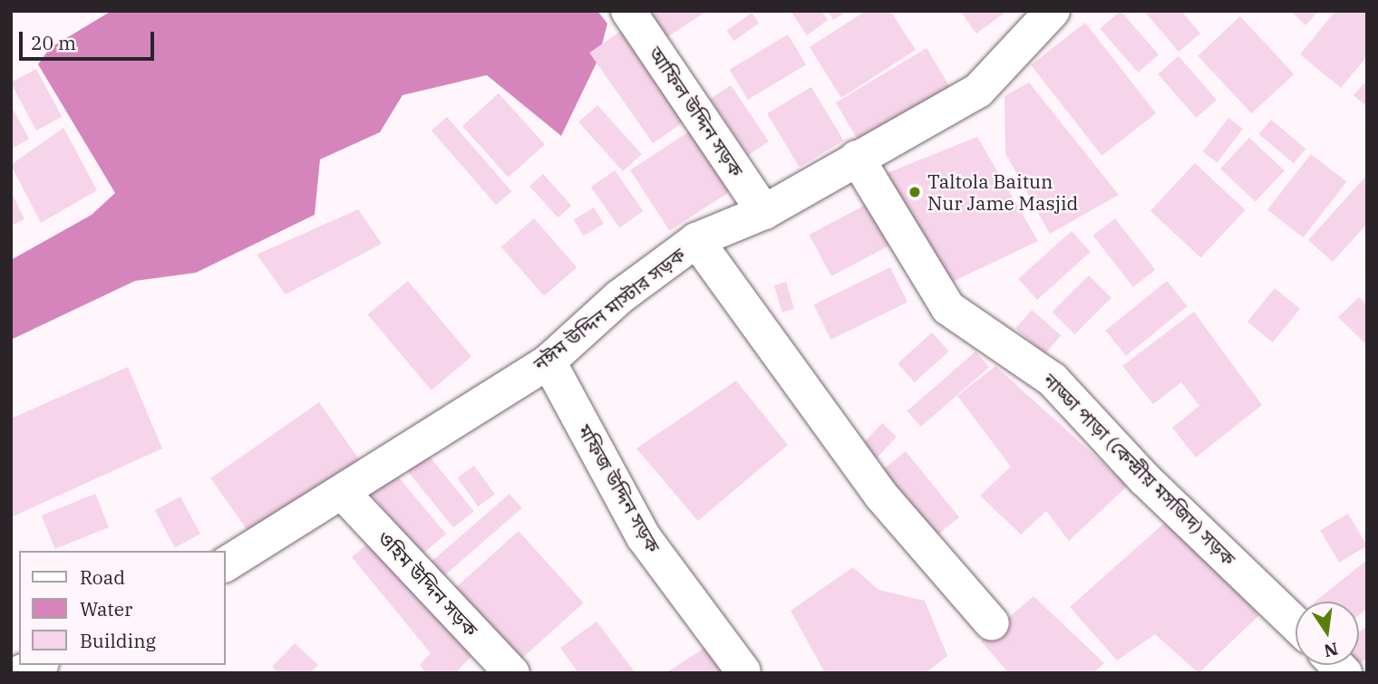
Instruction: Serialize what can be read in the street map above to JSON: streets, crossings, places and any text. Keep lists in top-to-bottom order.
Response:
{
  "streets": {
    "street": [
      "আফিল উদ্দিন সড়ক",
      "নঈম উদ্দিন মাস্টার সড়ক",
      "নাড্ডা পাড়া (কেন্দ্রীয় মসজিদ) সড়ক",
      "মফিজ উদ্দিন সড়ক",
      "ওহিম উদ্দিন সড়ক"
    ]
  },
  "crossings": [
    ["আফিল উদ্দিন সড়ক", "নঈম উদ্দিন মাস্টার সড়ক"],
    ["নঈম উদ্দিন মাস্টার সড়ক", "নাড্ডা পাড়া (কেন্দ্রীয় মসজিদ) সড়ক"],
    ["নঈম উদ্দিন মাস্টার সড়ক", "মফিজ উদ্দিন সড়ক"],
    ["নঈম উদ্দিন মাস্টার সড়ক", "ওহিম উদ্দিন সড়ক"]
  ],
  "places": ["Taltola Baitun Nur Jame Masjid"],
  "legend": ["Road", "Water", "Building"],
  "scale_bar": "20 m",
  "north": "bottom"
}
